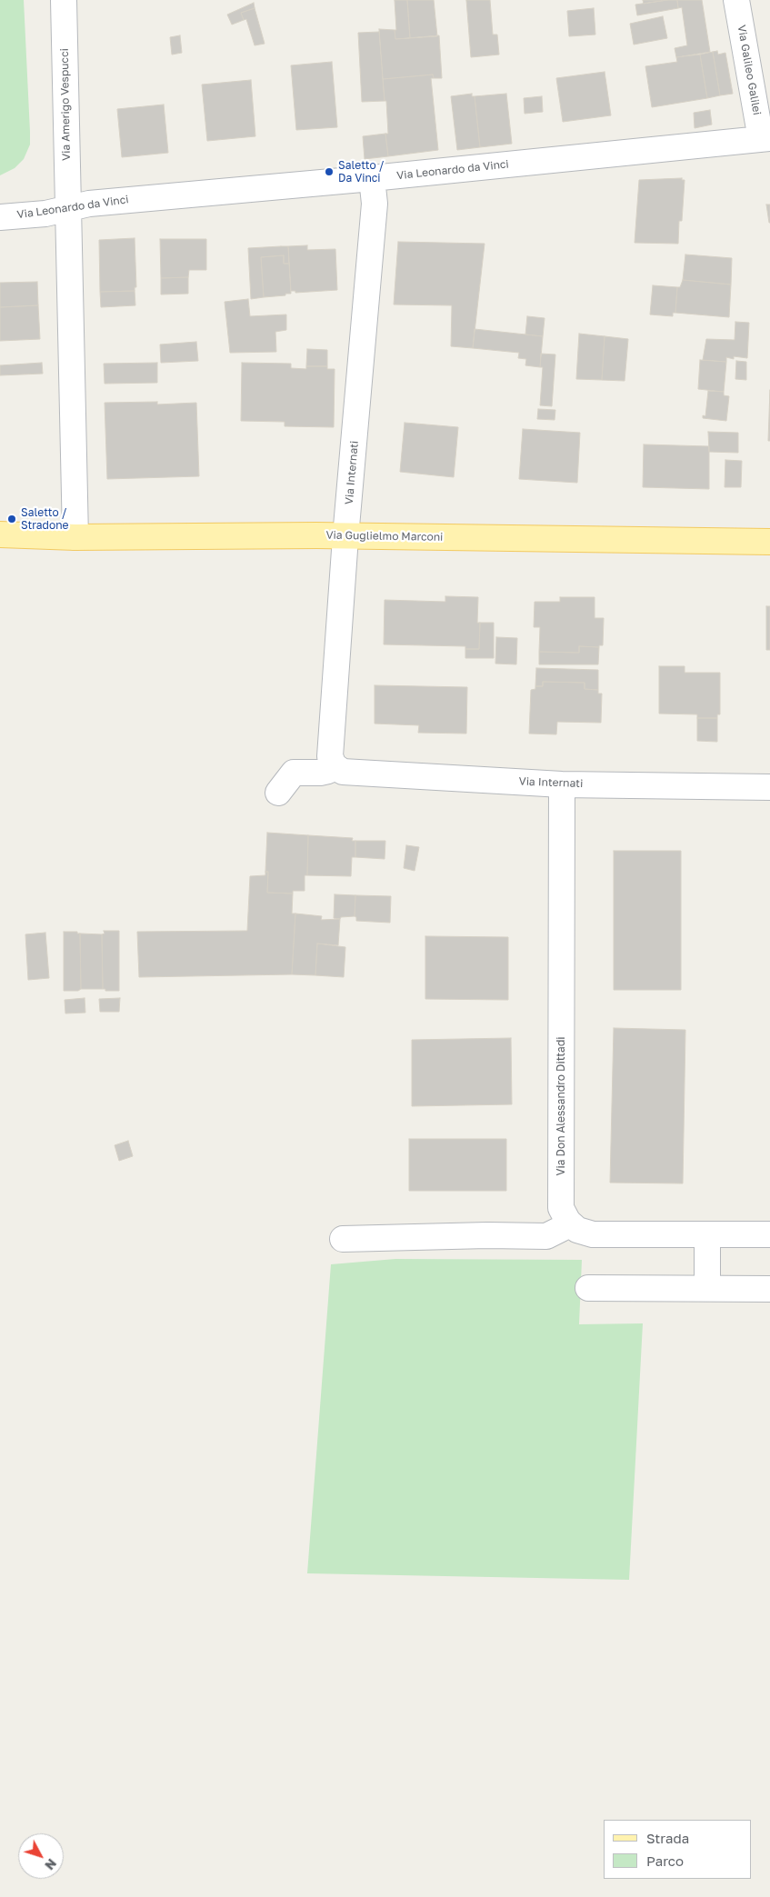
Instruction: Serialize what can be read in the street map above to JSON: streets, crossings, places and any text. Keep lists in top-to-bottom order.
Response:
{
  "streets": {
    "main road": ["Via Guglielmo Marconi"],
    "street": [
      "Via Galileo Galilei",
      "Via Amerigo Vespucci",
      "Via Leonardo da Vinci",
      "Via Internati",
      "Via Don Alessandro Dittadi"
    ]
  },
  "crossings": [
    ["Via Galileo Galilei", "Via Leonardo da Vinci"],
    ["Via Amerigo Vespucci", "Via Leonardo da Vinci"],
    ["Via Leonardo da Vinci", "Via Internati"],
    ["Via Internati", "Via Guglielmo Marconi"],
    ["Via Internati", "Via Don Alessandro Dittadi"]
  ],
  "places": ["Saletto / Da Vinci", "Saletto / Stradone"],
  "legend": ["Strada", "Parco"],
  "north": "bottom right"
}
